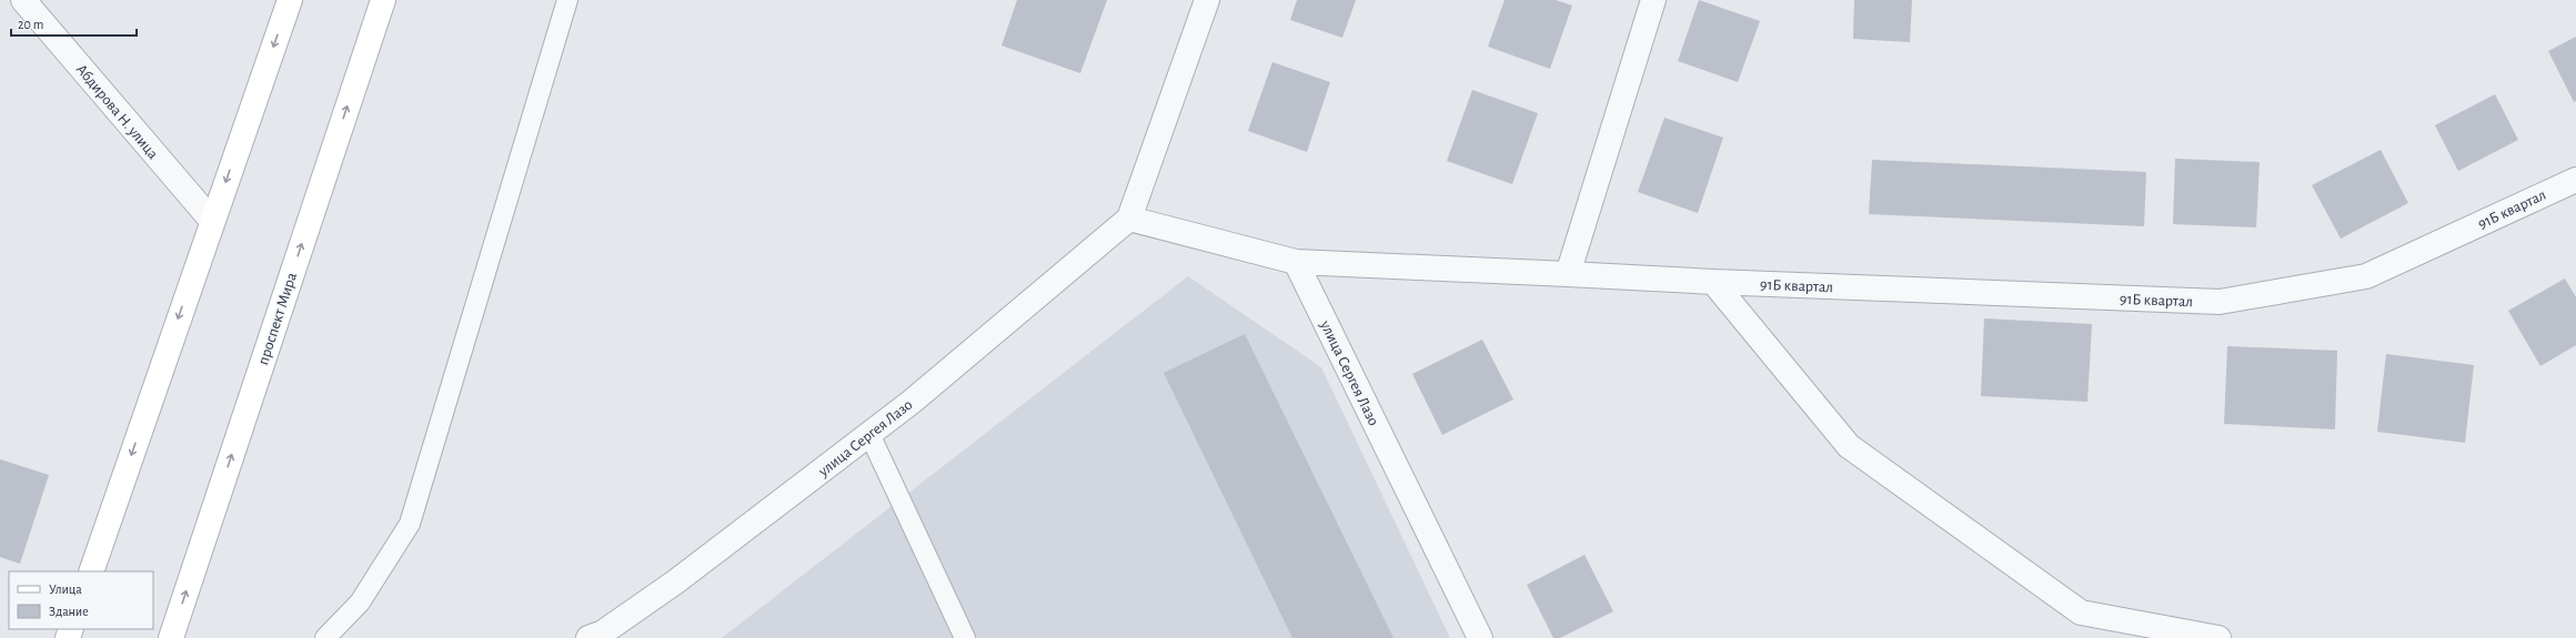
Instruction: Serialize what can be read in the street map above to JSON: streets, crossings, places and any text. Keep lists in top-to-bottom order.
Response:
{
  "streets": {
    "main road": ["проспект Мира"],
    "street": ["Абдирова Н. улица", "91Б квартал", "улица Сергея Лазо"]
  },
  "crossings": [
    ["91Б квартал", "улица Сергея Лазо"]
  ],
  "legend": ["Улица", "Здание"],
  "scale_bar": "20 m"
}
